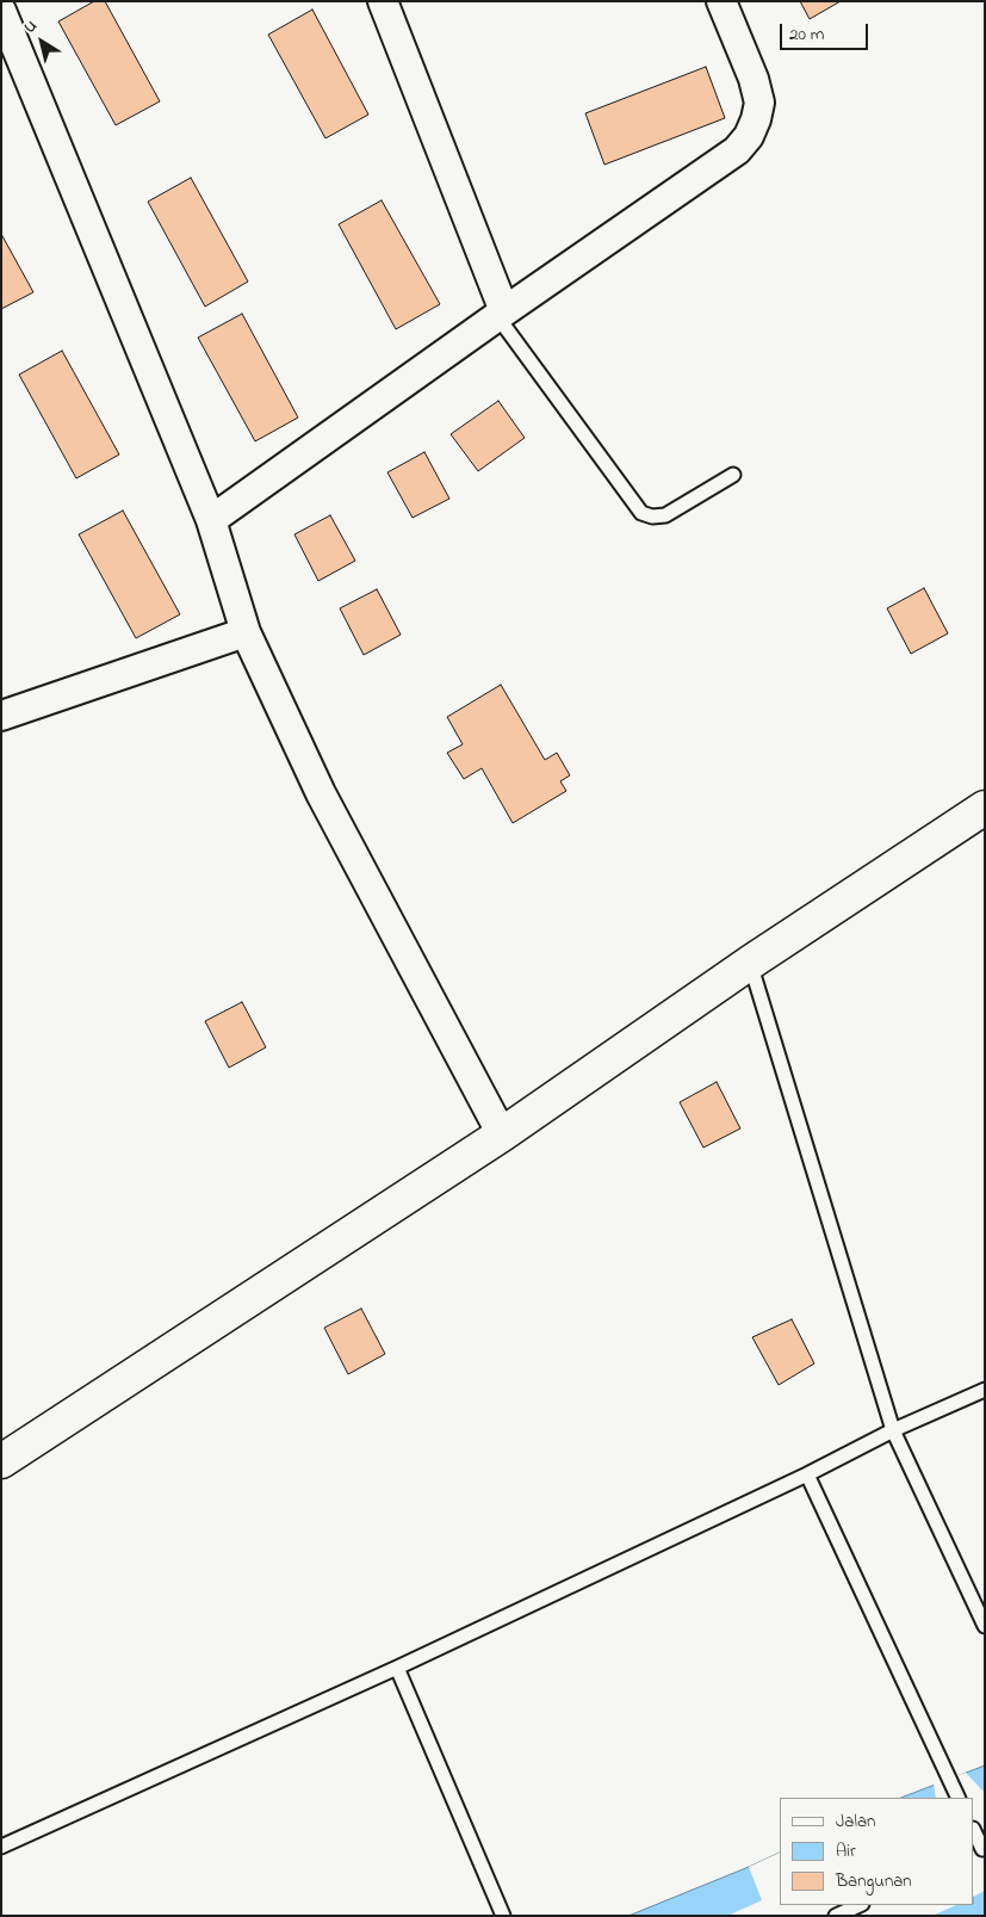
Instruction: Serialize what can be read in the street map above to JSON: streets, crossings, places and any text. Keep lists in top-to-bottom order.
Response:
{
  "legend": ["Jalan", "Air", "Bangunan"],
  "scale_bar": "20 m",
  "north": "top left"
}
